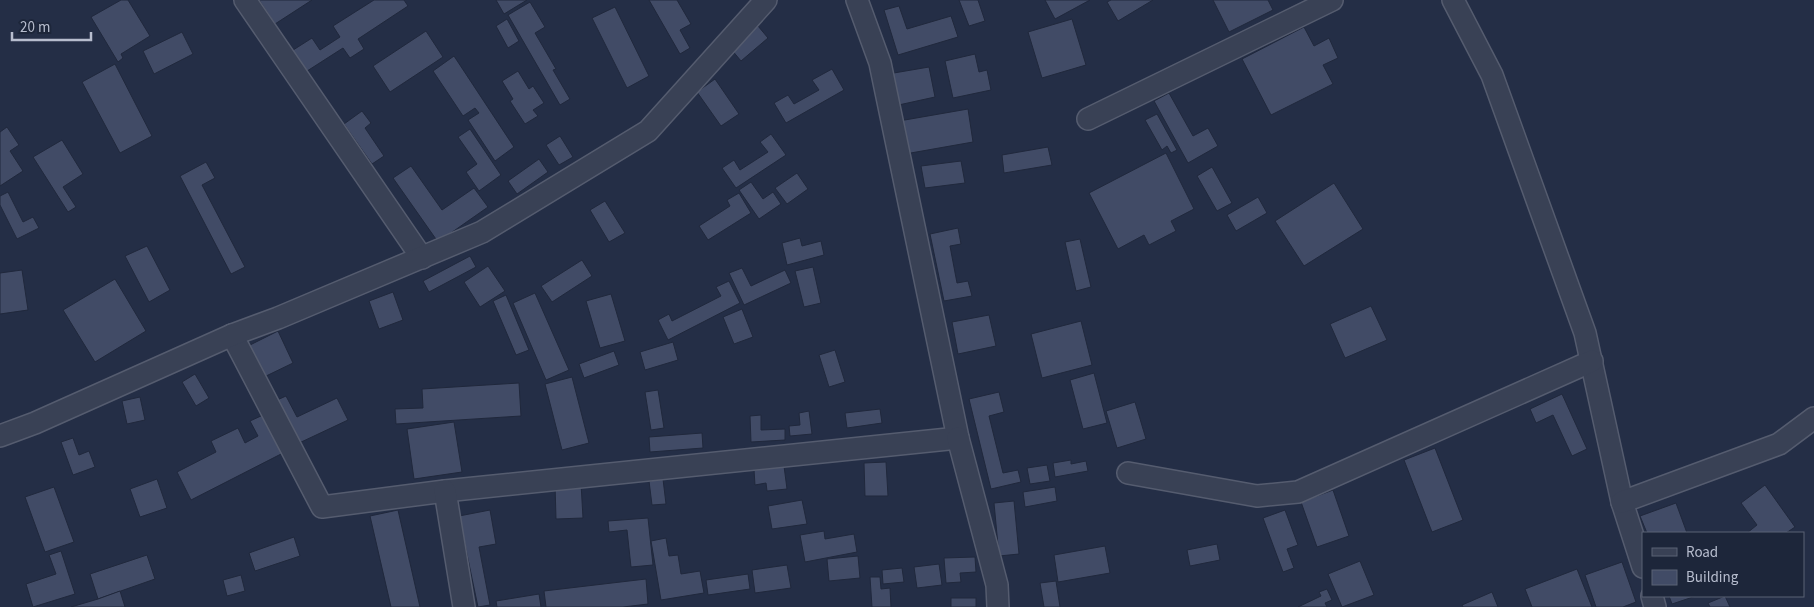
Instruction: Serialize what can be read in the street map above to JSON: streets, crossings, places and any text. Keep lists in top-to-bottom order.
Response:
{
  "legend": ["Road", "Building"],
  "scale_bar": "20 m"
}
